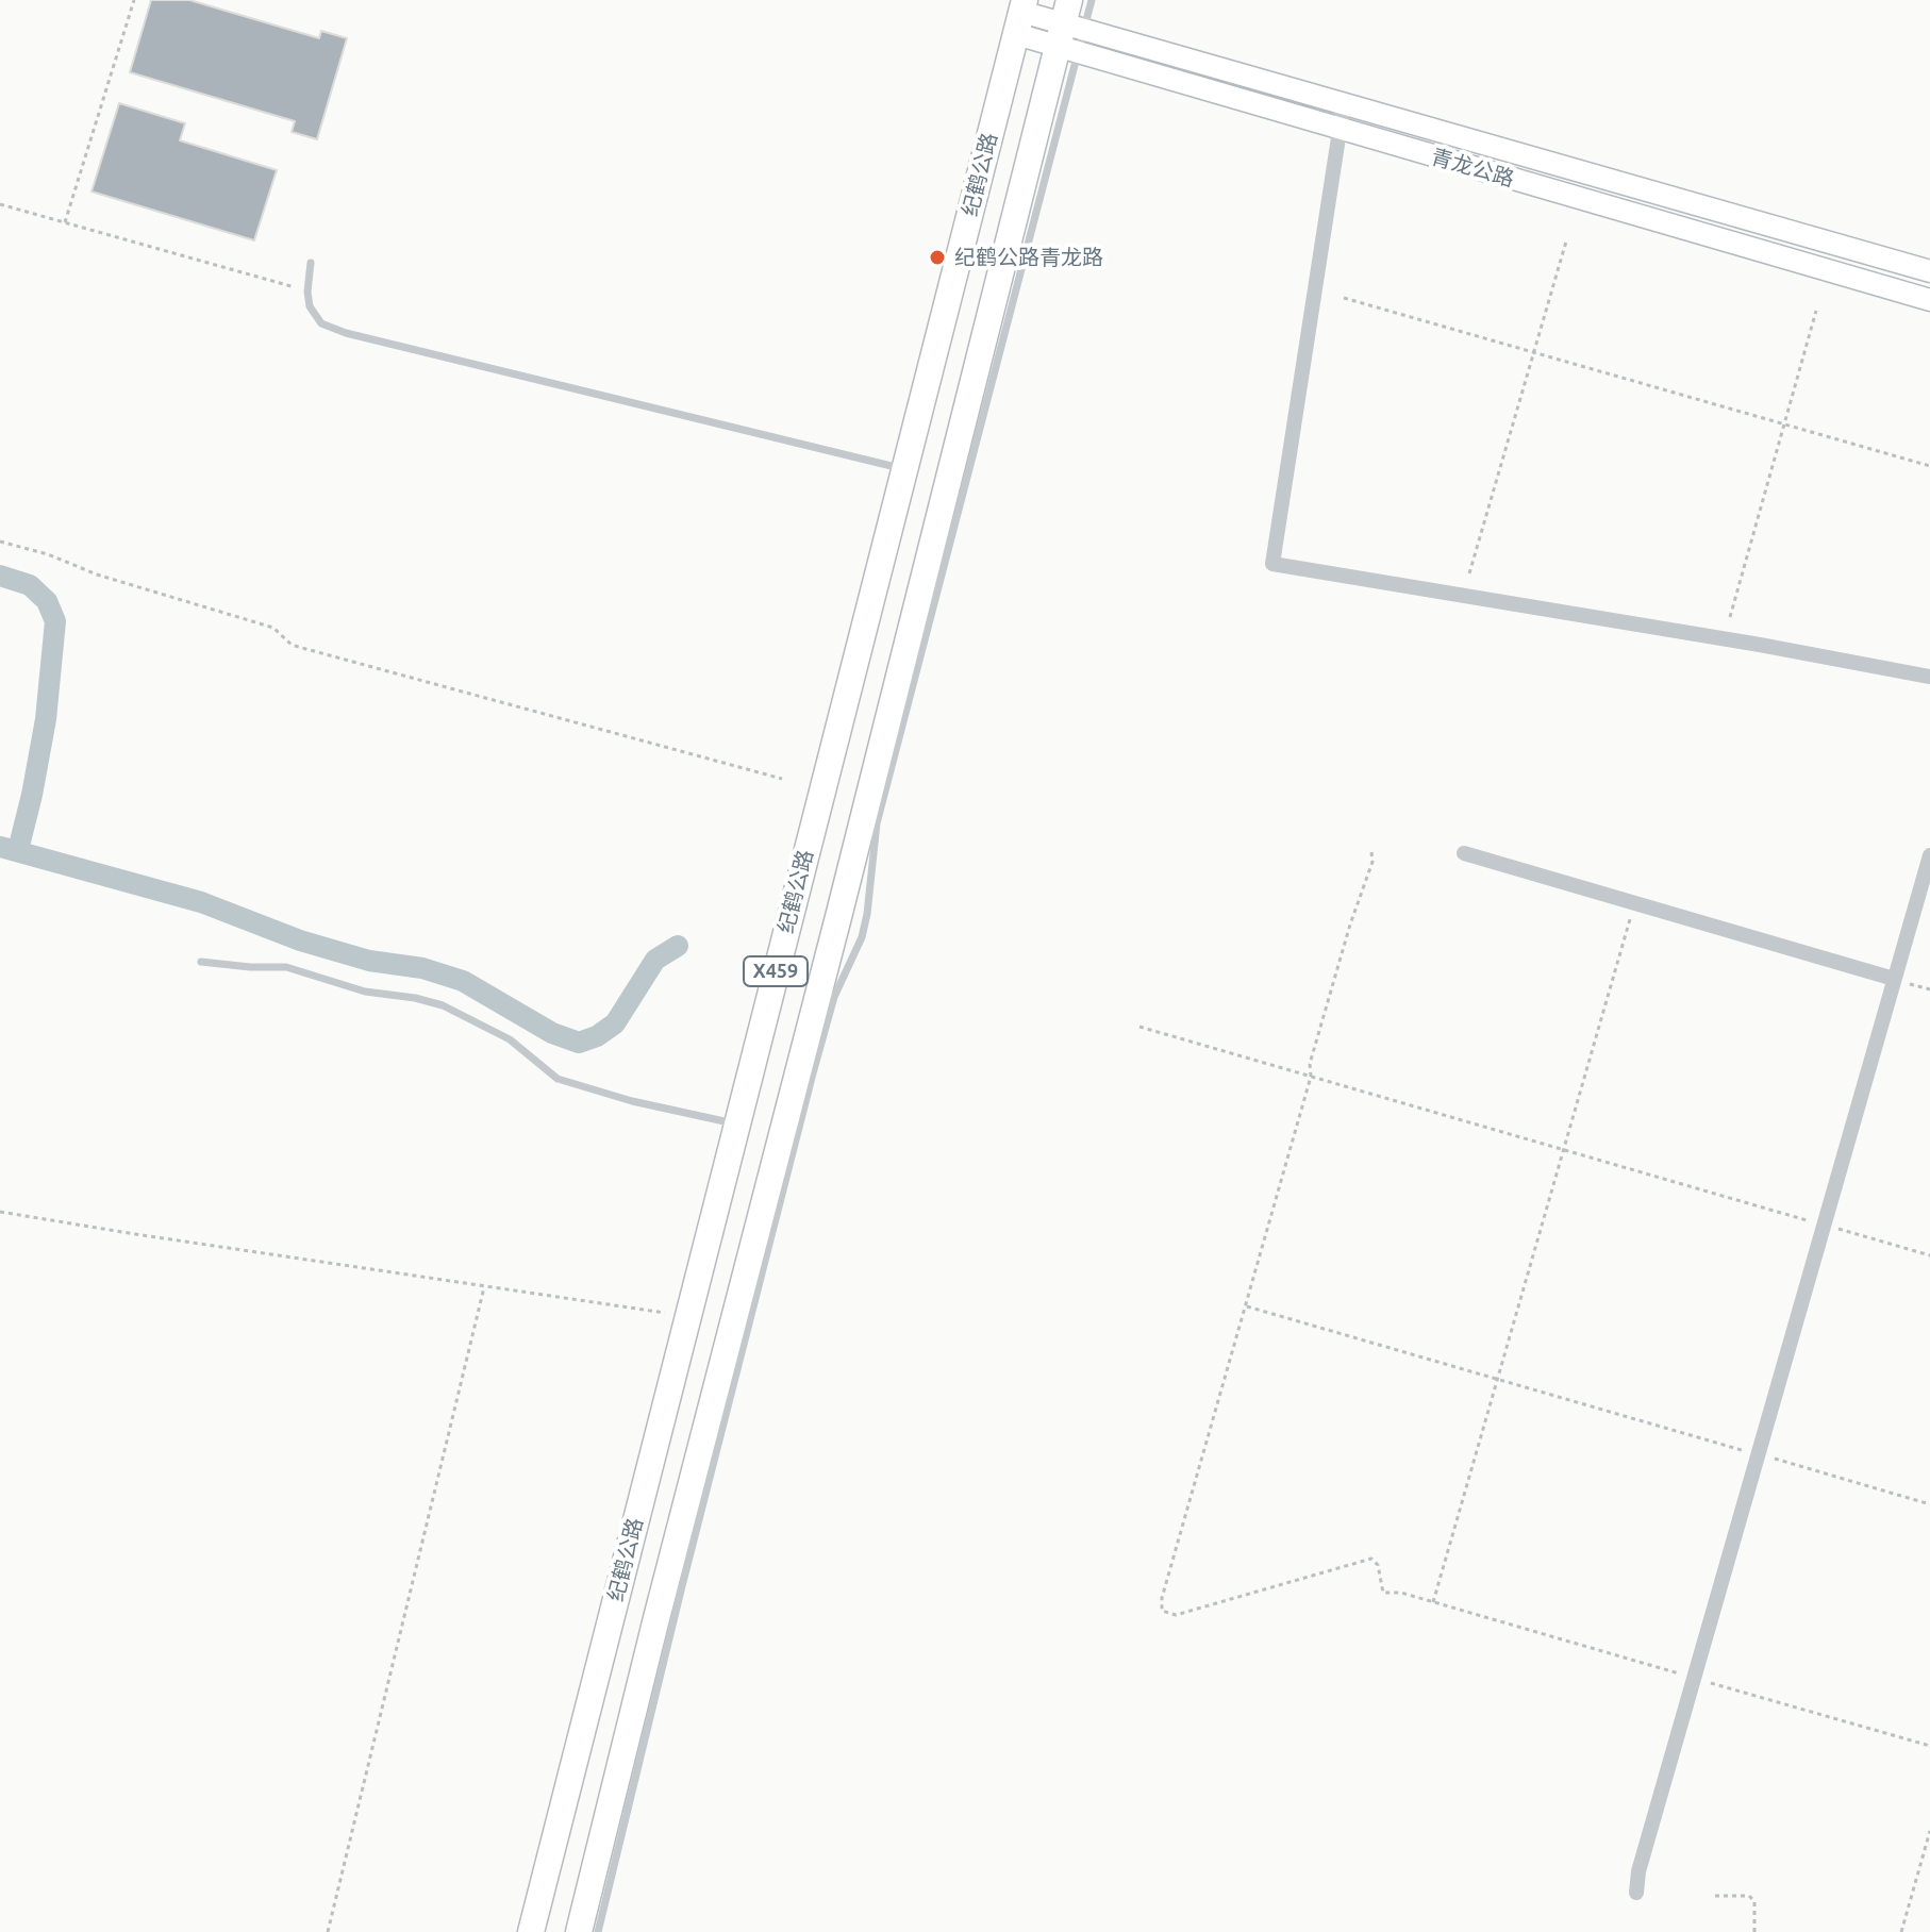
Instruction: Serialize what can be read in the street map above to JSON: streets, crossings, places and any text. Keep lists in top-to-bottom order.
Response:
{
  "streets": {
    "main road": ["纪鹤公路", "X459"],
    "street": ["青龙公路"]
  },
  "crossings": [
    ["青龙公路", "纪鹤公路"]
  ],
  "places": ["纪鹤公路青龙路"]
}
